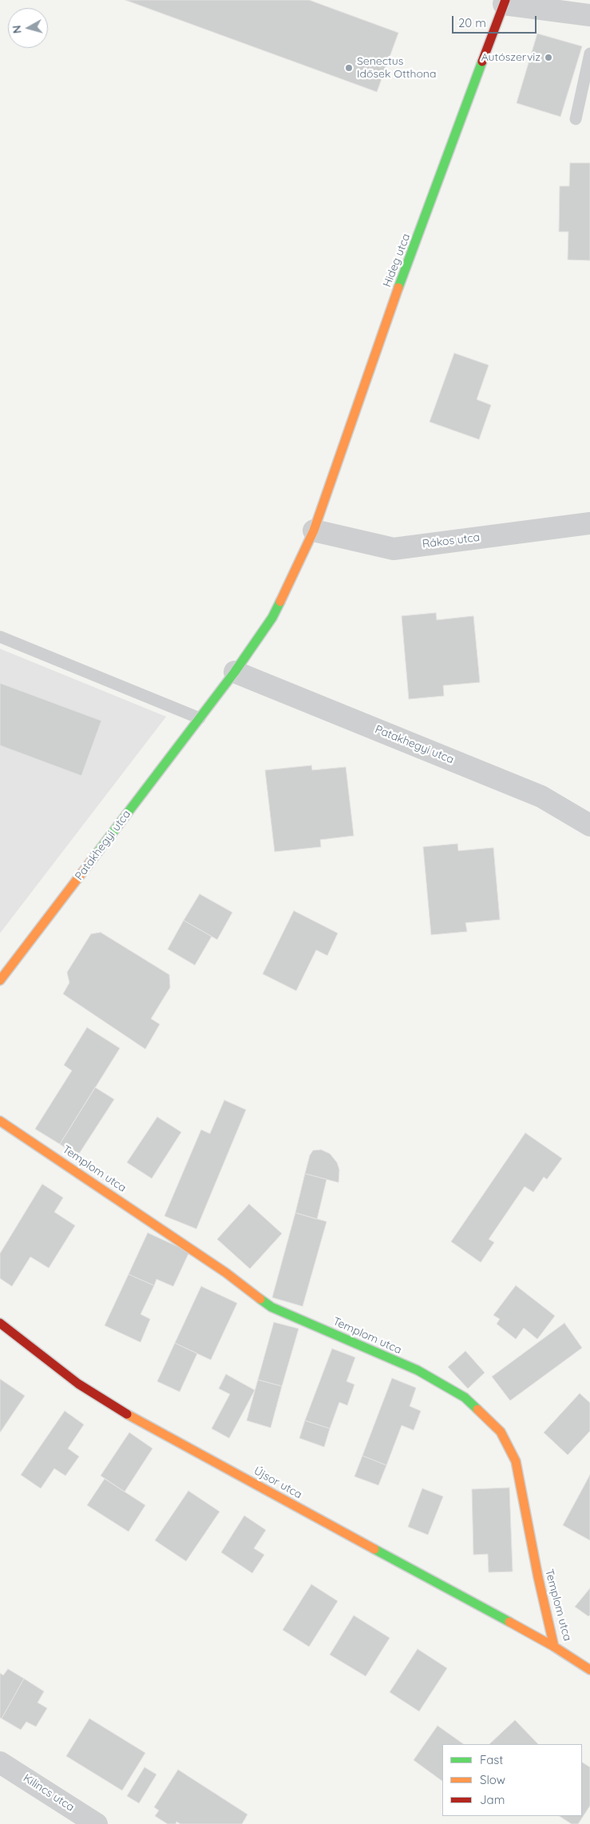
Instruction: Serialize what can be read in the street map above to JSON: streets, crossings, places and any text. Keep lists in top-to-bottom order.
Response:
{
  "streets": {
    "street": [
      "Hideg utca",
      "Rákos utca",
      "Patakhegyi utca",
      "Templom utca",
      "Újsor utca",
      "Kilincs utca"
    ]
  },
  "crossings": [
    ["Hideg utca", "Rákos utca"],
    ["Hideg utca", "Patakhegyi utca"],
    ["Rákos utca", "Patakhegyi utca"],
    ["Templom utca", "Újsor utca"]
  ],
  "places": ["Autószerviz", "Senectus Idősek Otthona"],
  "legend": ["Fast", "Slow", "Jam"],
  "scale_bar": "20 m",
  "north": "left"
}
